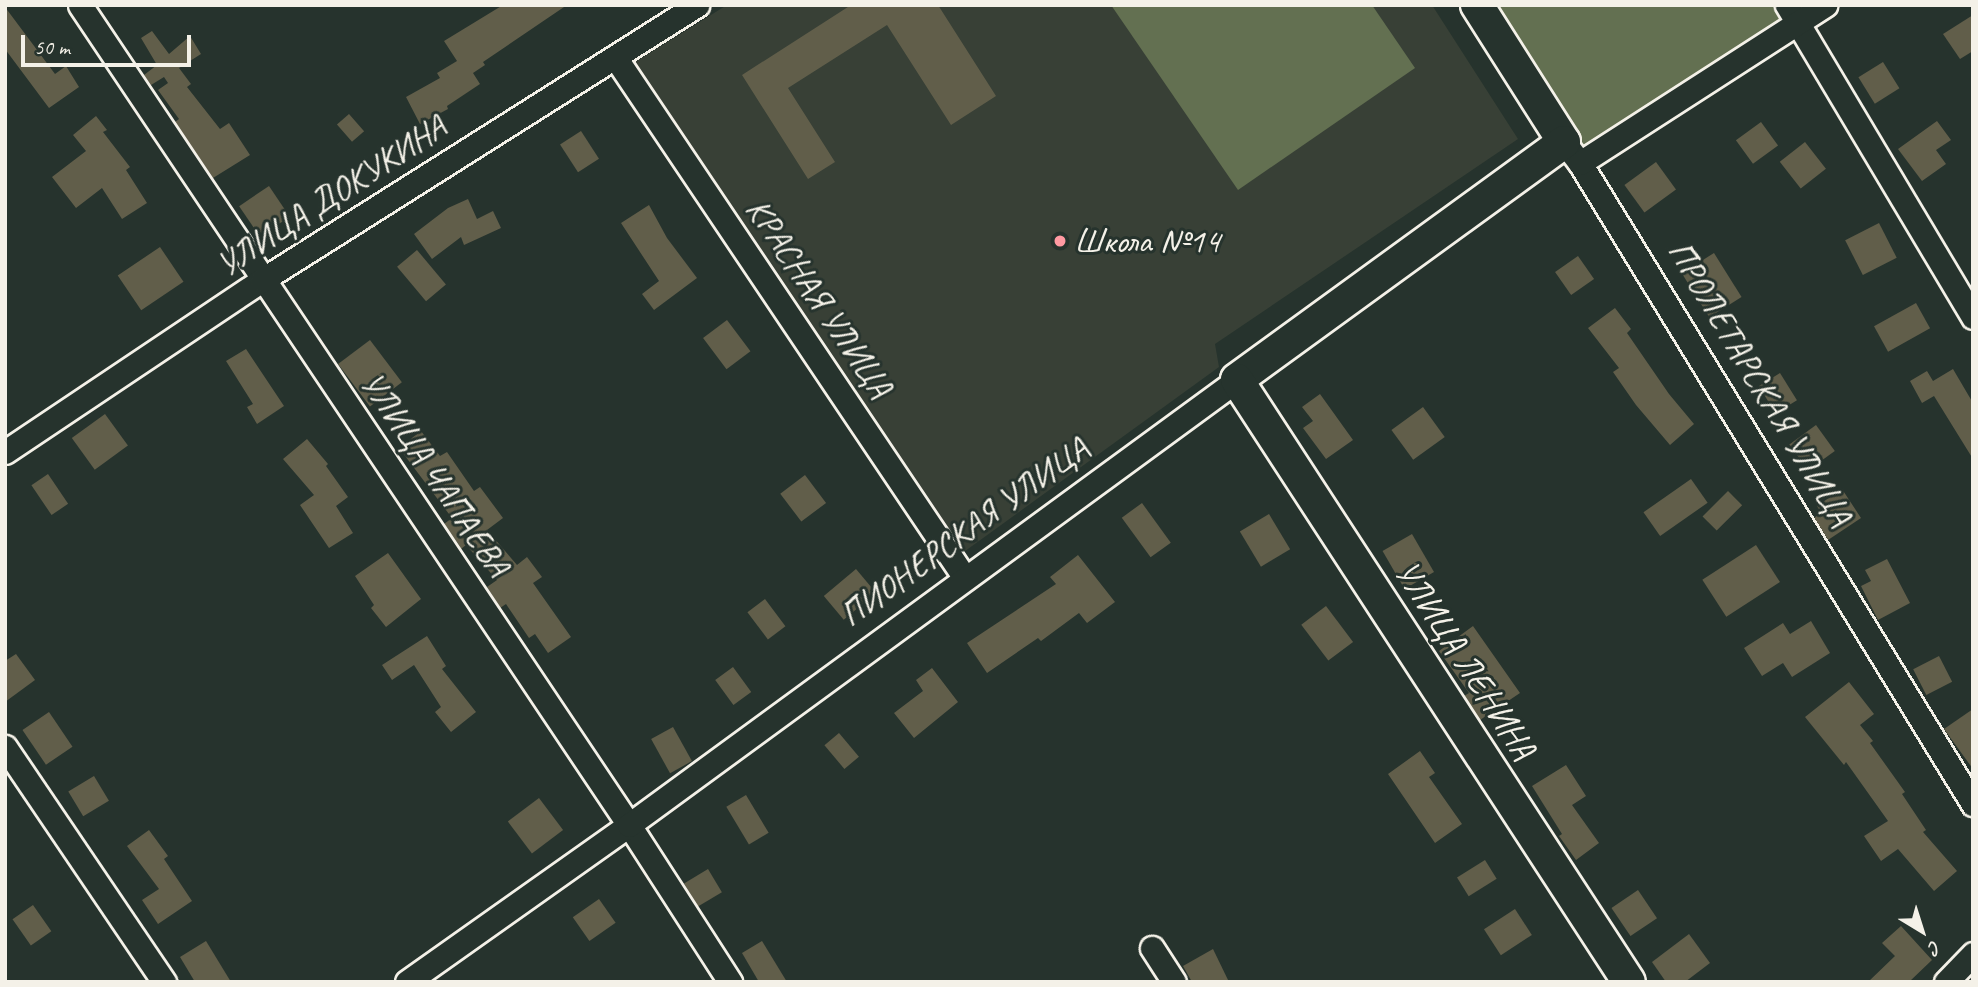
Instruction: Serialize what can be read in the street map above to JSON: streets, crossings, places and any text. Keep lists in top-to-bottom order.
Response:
{
  "streets": {
    "street": [
      "УЛИЦА ДОКУКИНА",
      "КРАСНАЯ УЛИЦА",
      "ПРОЛЕТАРСКАЯ УЛИЦА",
      "УЛИЦА ЧАПАЕВА",
      "ПИОНЕРСКАЯ УЛИЦА",
      "УЛИЦА ЛЕНИНА"
    ]
  },
  "crossings": [
    ["УЛИЦА ДОКУКИНА", "КРАСНАЯ УЛИЦА"],
    ["УЛИЦА ДОКУКИНА", "УЛИЦА ЧАПАЕВА"],
    ["КРАСНАЯ УЛИЦА", "ПИОНЕРСКАЯ УЛИЦА"],
    ["ПРОЛЕТАРСКАЯ УЛИЦА", "ПИОНЕРСКАЯ УЛИЦА"],
    ["УЛИЦА ЧАПАЕВА", "ПИОНЕРСКАЯ УЛИЦА"],
    ["ПИОНЕРСКАЯ УЛИЦА", "УЛИЦА ЛЕНИНА"]
  ],
  "places": ["Школа №14"],
  "scale_bar": "50 m",
  "north": "bottom right"
}
